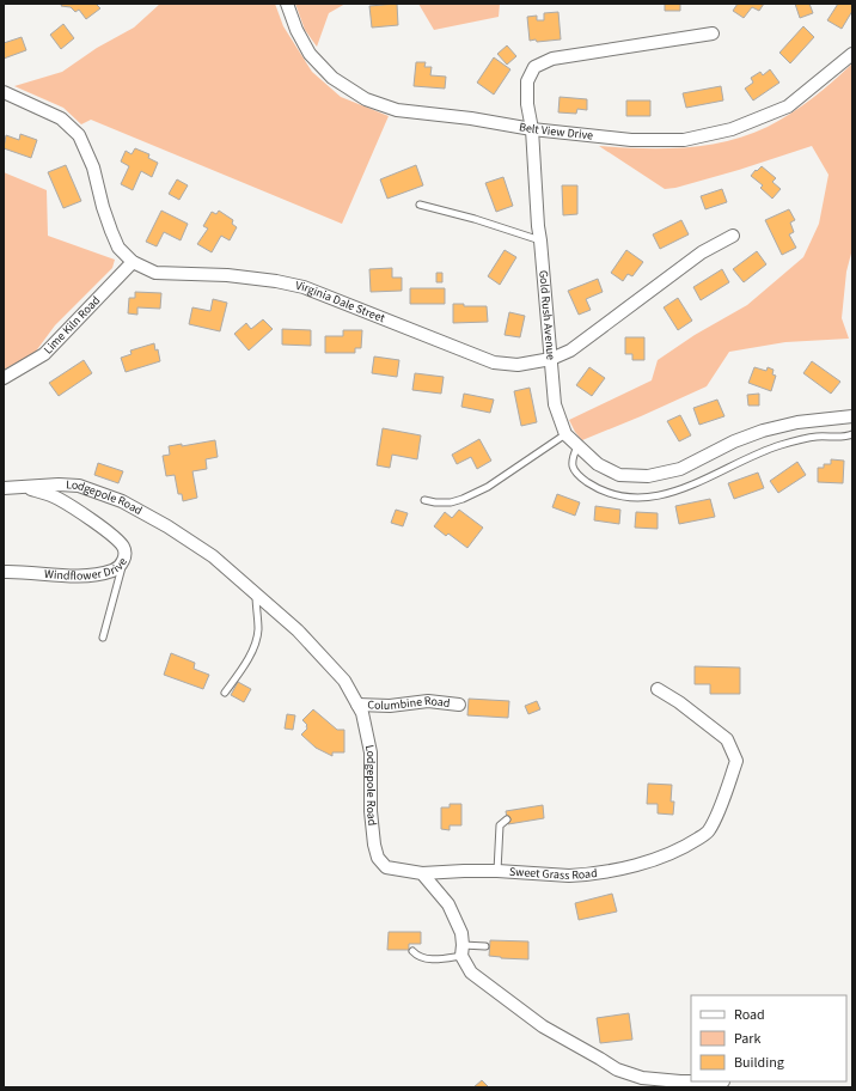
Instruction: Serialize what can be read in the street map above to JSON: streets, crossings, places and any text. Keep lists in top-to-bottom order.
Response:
{
  "streets": {
    "street": [
      "Belt View Drive",
      "Virginia Dale Street",
      "Gold Rush Avenue",
      "Lime Kiln Road",
      "Lodgepole Road",
      "Windflower Drive",
      "Columbine Road",
      "Sweet Grass Road"
    ]
  },
  "crossings": [
    ["Belt View Drive", "Gold Rush Avenue"],
    ["Virginia Dale Street", "Gold Rush Avenue"],
    ["Virginia Dale Street", "Lime Kiln Road"],
    ["Lodgepole Road", "Windflower Drive"],
    ["Lodgepole Road", "Columbine Road"],
    ["Lodgepole Road", "Sweet Grass Road"]
  ],
  "legend": ["Road", "Park", "Building"]
}
